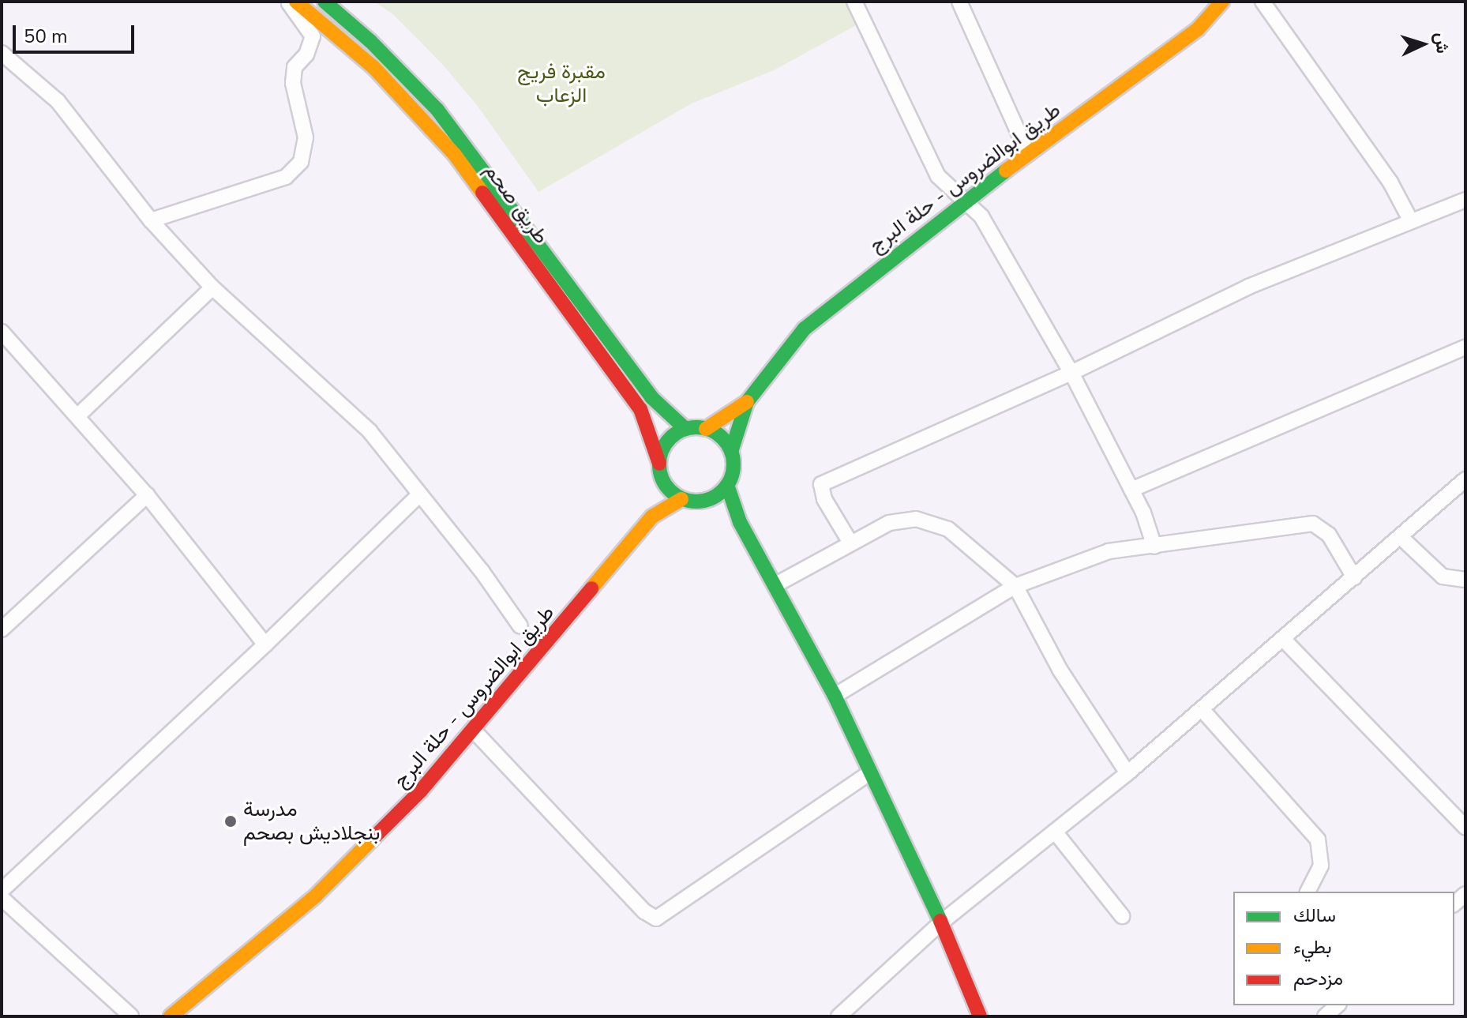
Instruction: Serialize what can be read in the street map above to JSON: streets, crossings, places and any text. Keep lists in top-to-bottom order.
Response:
{
  "streets": {
    "main road": ["طريق ابوالضروس - حلة البرج", "طريق صحم"]
  },
  "crossings": [
    ["طريق ابوالضروس - حلة البرج", "طريق صحم"]
  ],
  "parks": ["مقبرة فريج الزعاب"],
  "places": ["مدرسة بنجلاديش بصحم"],
  "legend": ["سالك", "بطيء", "مزدحم"],
  "scale_bar": "50 m",
  "north": "right"
}
